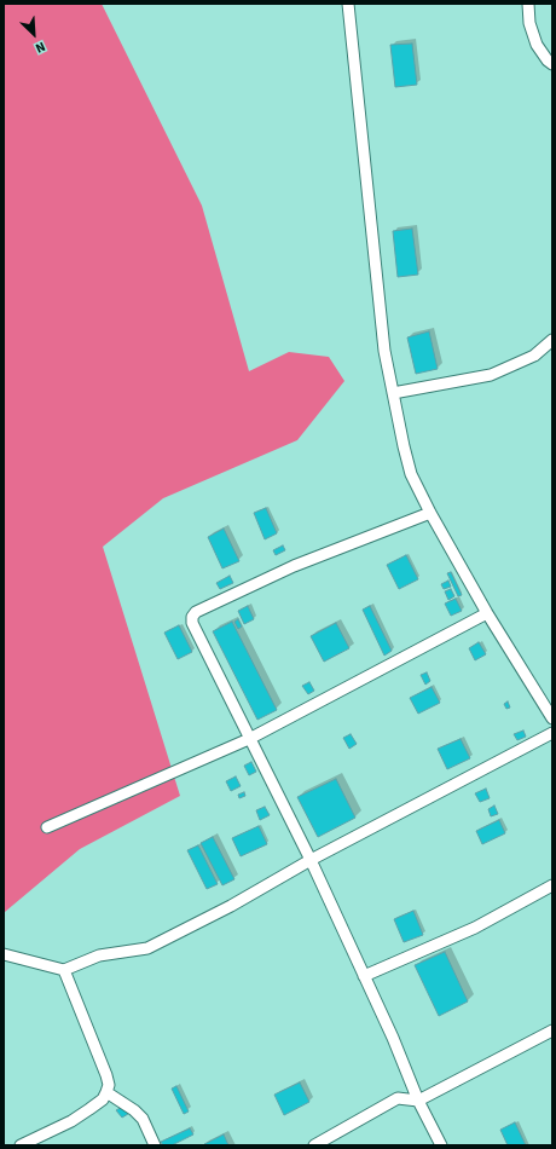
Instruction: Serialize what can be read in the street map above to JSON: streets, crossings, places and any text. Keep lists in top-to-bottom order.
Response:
{
  "north": "bottom right"
}
